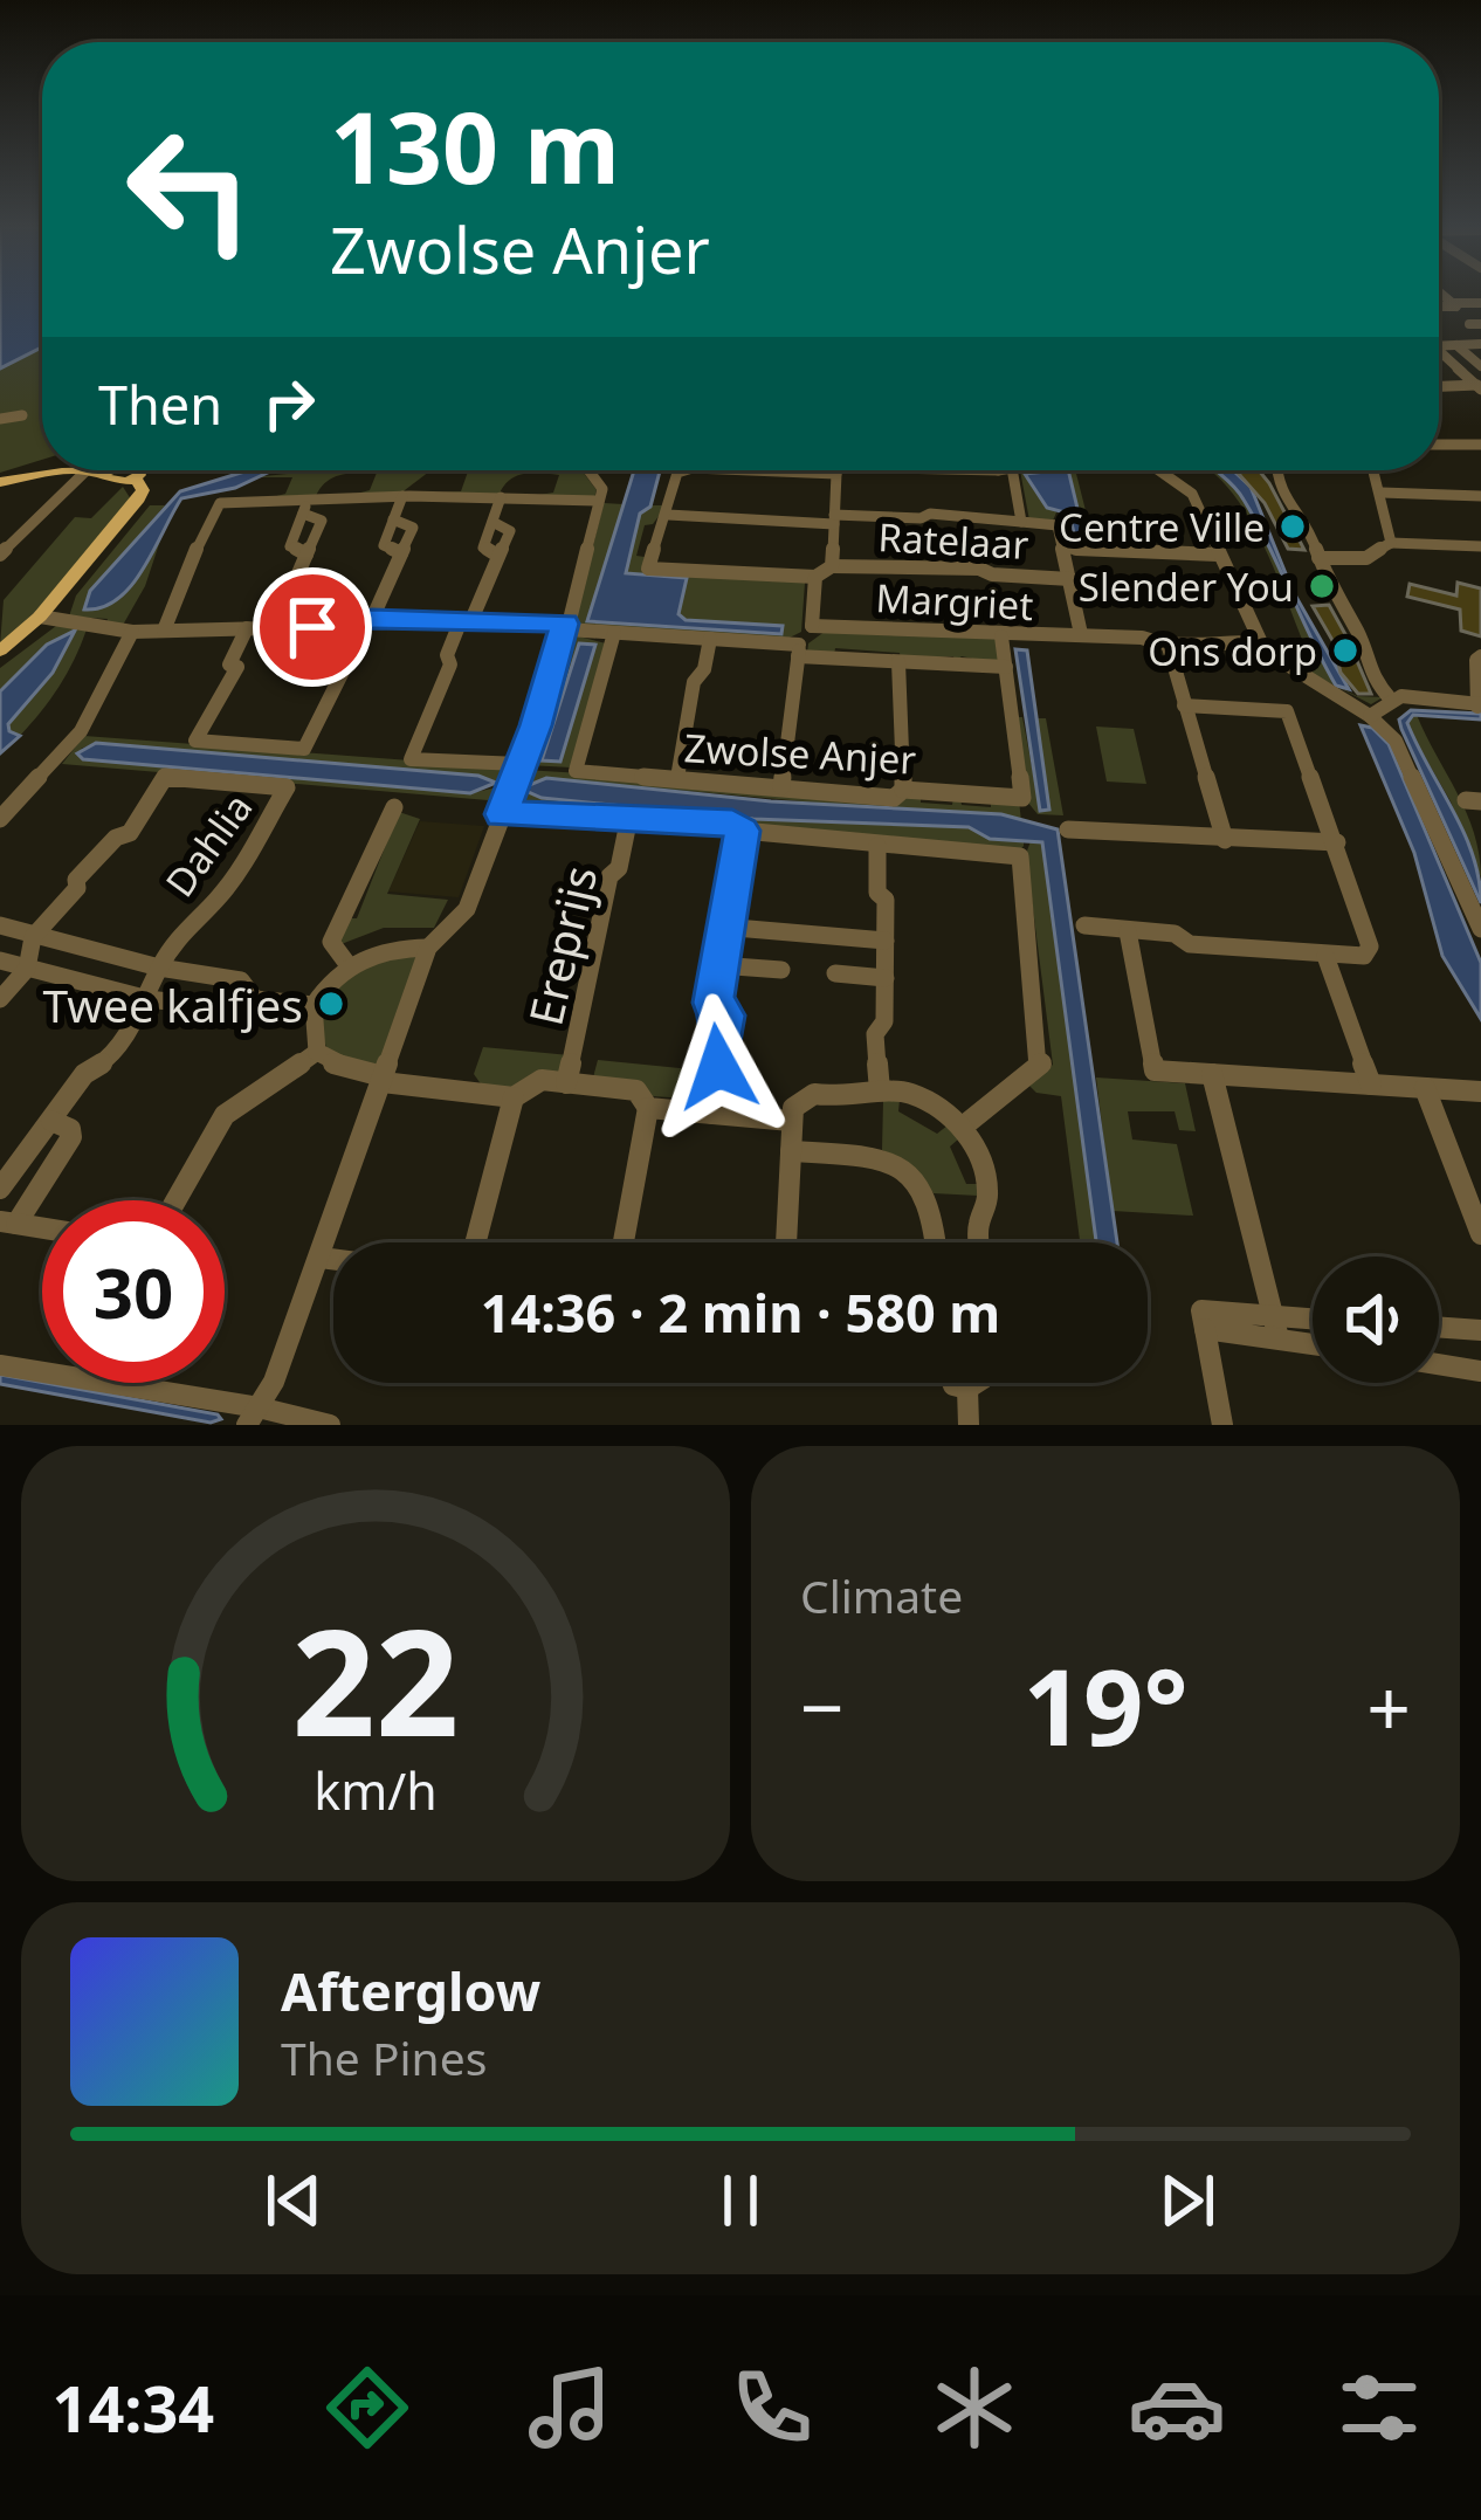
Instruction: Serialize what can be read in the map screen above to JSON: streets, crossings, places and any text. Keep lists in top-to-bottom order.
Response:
{
  "streets": {
    "street": [
      "Ratelaar",
      "Margriet",
      "Zwolse Anjer",
      "Dahlia",
      "Ereprijs"
    ]
  },
  "crossings": [
    ["Zwolse Anjer", "Ereprijs"]
  ],
  "places": [
    "Centre Ville",
    "Slender You",
    "Ons dorp",
    "Twee kalfjes"
  ],
  "page": {
    "turn": ["130 m", "Zwolse Anjer"],
    "then": "Then",
    "limit": "30",
    "trip": "14:36 · 2 min · 580 m",
    "tile": "Climate",
    "heat": ["−", "19°", "+"],
    "song": ["Afterglow", "The Pines"],
    "tabs": "14:34",
    "gauge": ["22", "km/h"]
  }
}
